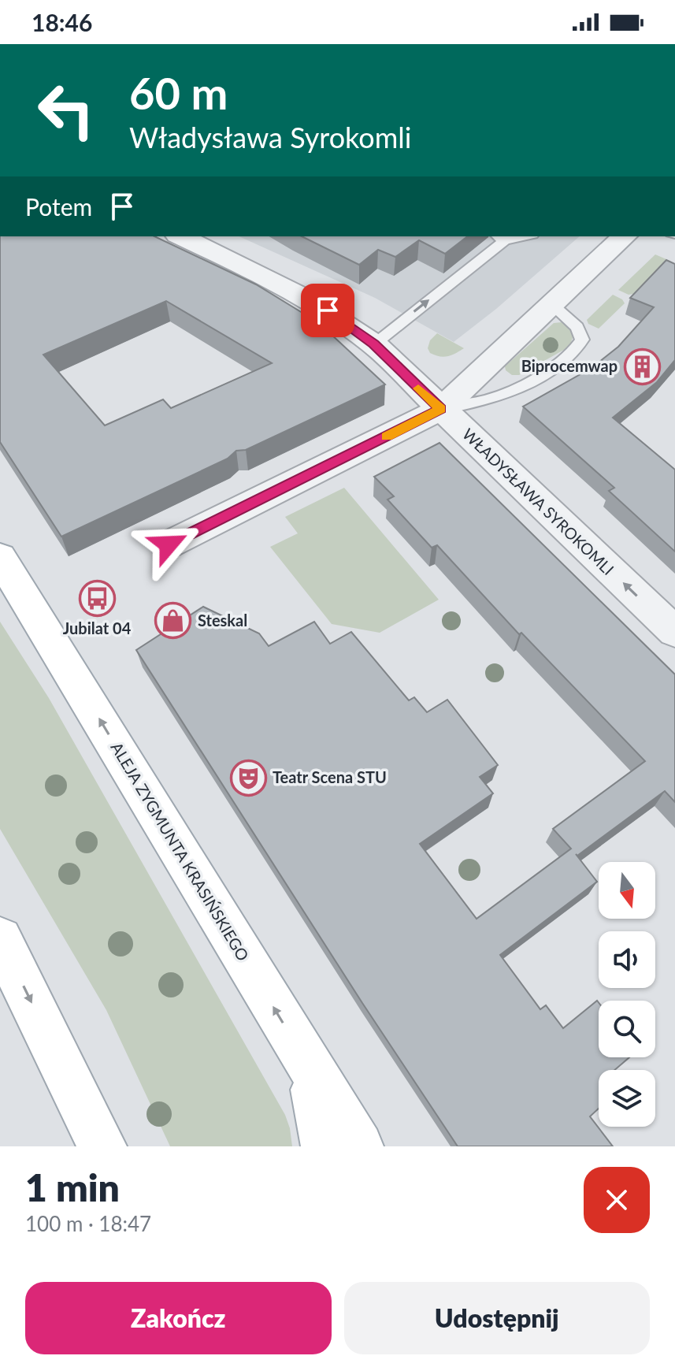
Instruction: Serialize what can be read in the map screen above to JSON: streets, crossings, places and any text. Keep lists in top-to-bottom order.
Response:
{
  "streets": {
    "main road": ["ALEJA ZYGMUNTA KRASIŃSKIEGO"],
    "street": ["WŁADYSŁAWA SYROKOMLI"]
  },
  "one_way": ["WŁADYSŁAWA SYROKOMLI"],
  "places": {
    "building": ["Biprocemwap"],
    "bus stop": ["Jubilat 04"],
    "shop": ["Steskal"],
    "theatre": ["Teatr Scena STU"]
  },
  "north": "bottom",
  "page": {
    "status": "18:46",
    "turn": ["60 m", "Władysława Syrokomli"],
    "then": "Potem",
    "heading": ["1 min", "100 m · 18:47"],
    "buttons": ["Zakończ", "Udostępnij"]
  }
}
